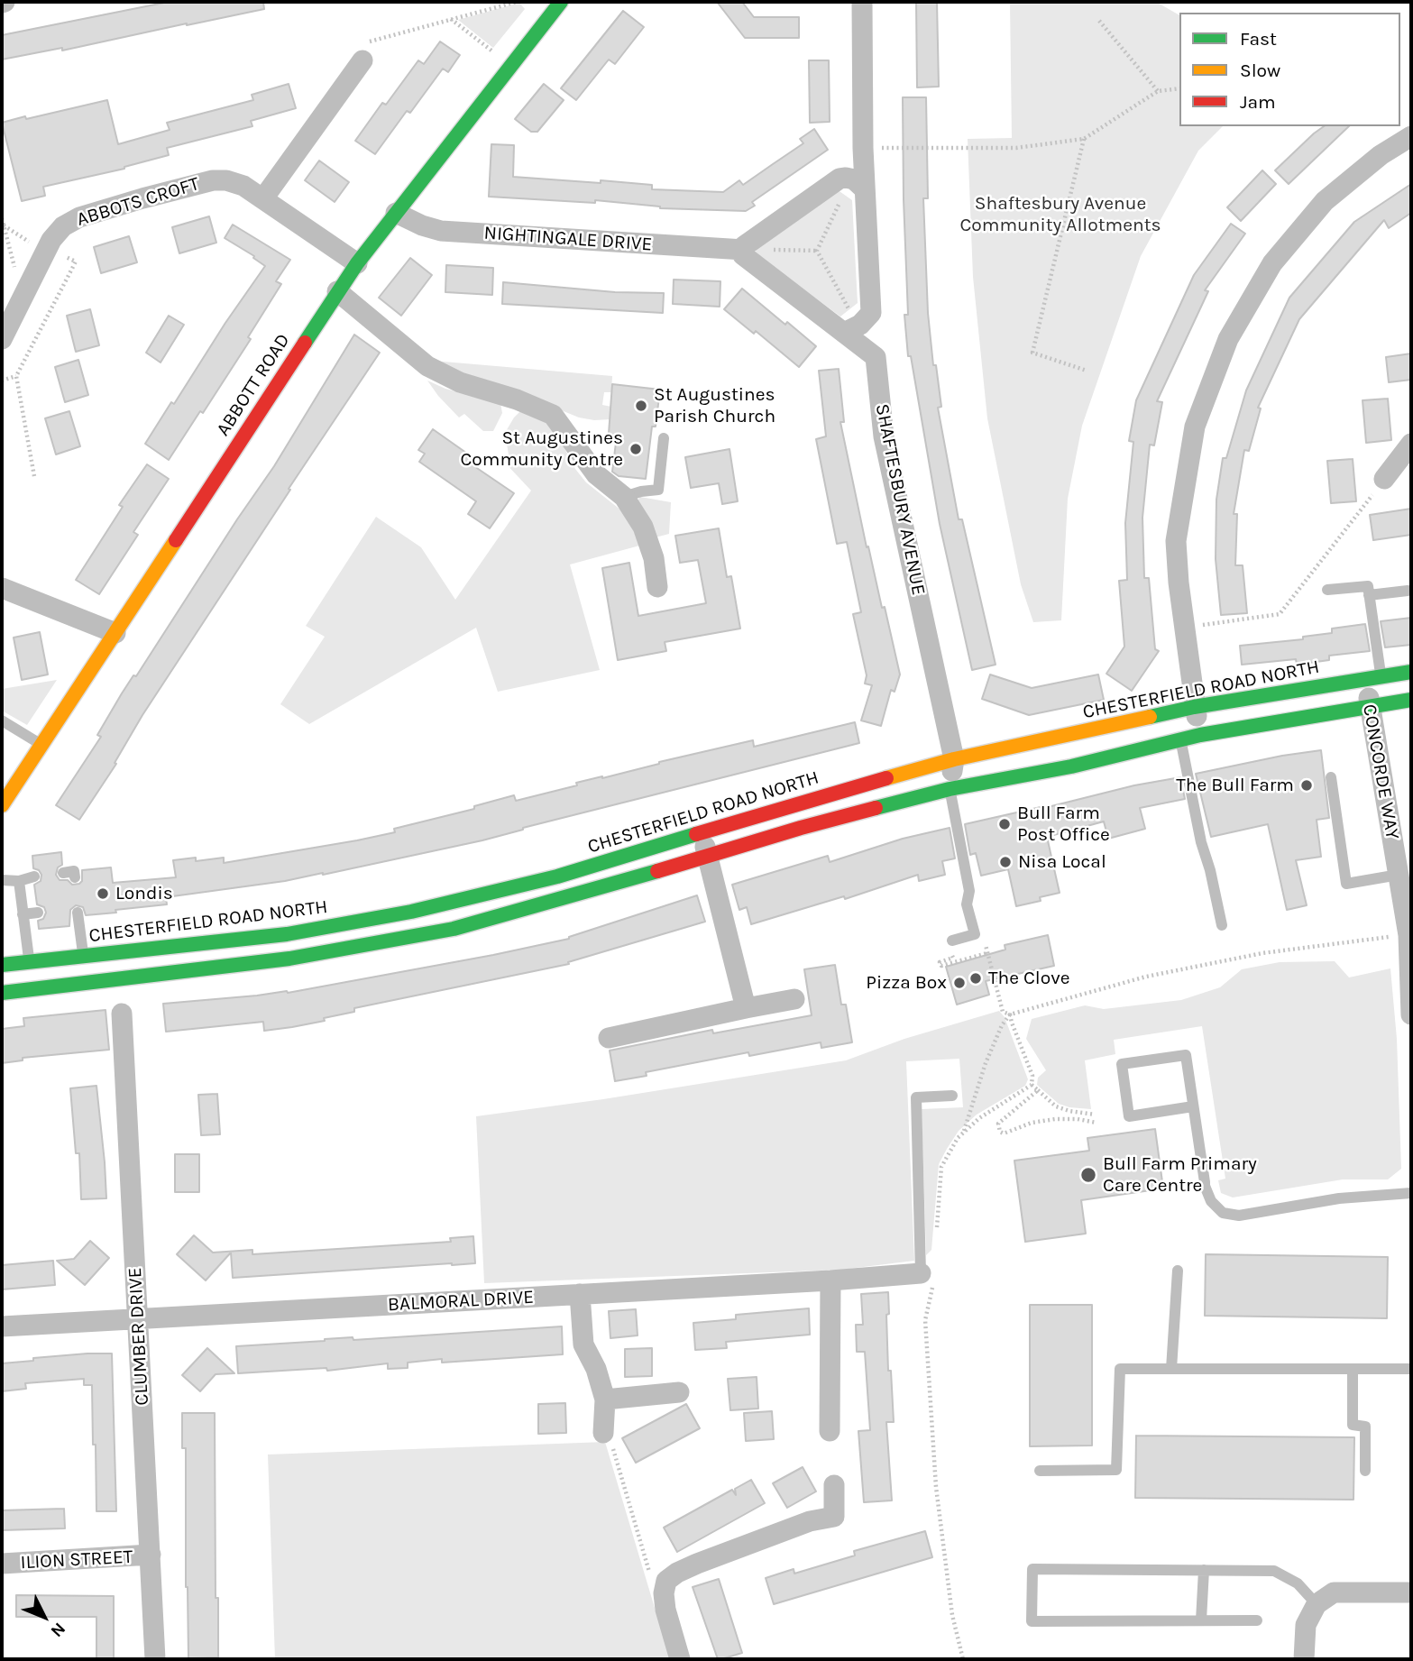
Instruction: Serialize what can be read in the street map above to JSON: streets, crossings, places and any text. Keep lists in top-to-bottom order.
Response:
{
  "streets": {
    "main road": ["ABBOTT ROAD", "CHESTERFIELD ROAD NORTH"],
    "street": [
      "ABBOTS CROFT",
      "NIGHTINGALE DRIVE",
      "SHAFTESBURY AVENUE",
      "CONCORDE WAY",
      "BALMORAL DRIVE",
      "CLUMBER DRIVE",
      "ILION STREET"
    ]
  },
  "crossings": [
    ["ABBOTS CROFT", "ABBOTT ROAD"],
    ["NIGHTINGALE DRIVE", "ABBOTT ROAD"],
    ["NIGHTINGALE DRIVE", "SHAFTESBURY AVENUE"],
    ["SHAFTESBURY AVENUE", "CHESTERFIELD ROAD NORTH"],
    ["CHESTERFIELD ROAD NORTH", "CONCORDE WAY"],
    ["BALMORAL DRIVE", "CLUMBER DRIVE"],
    ["CLUMBER DRIVE", "ILION STREET"]
  ],
  "parks": ["Shaftesbury Avenue Community Allotments"],
  "places": [
    "St Augustines Parish Church",
    "St Augustines Community Centre",
    "The Bull Farm",
    "Bull Farm Post Office",
    "Nisa Local",
    "Londis",
    "The Clove",
    "Pizza Box",
    "Bull Farm Primary Care Centre"
  ],
  "legend": ["Fast", "Slow", "Jam"],
  "north": "bottom right"
}
